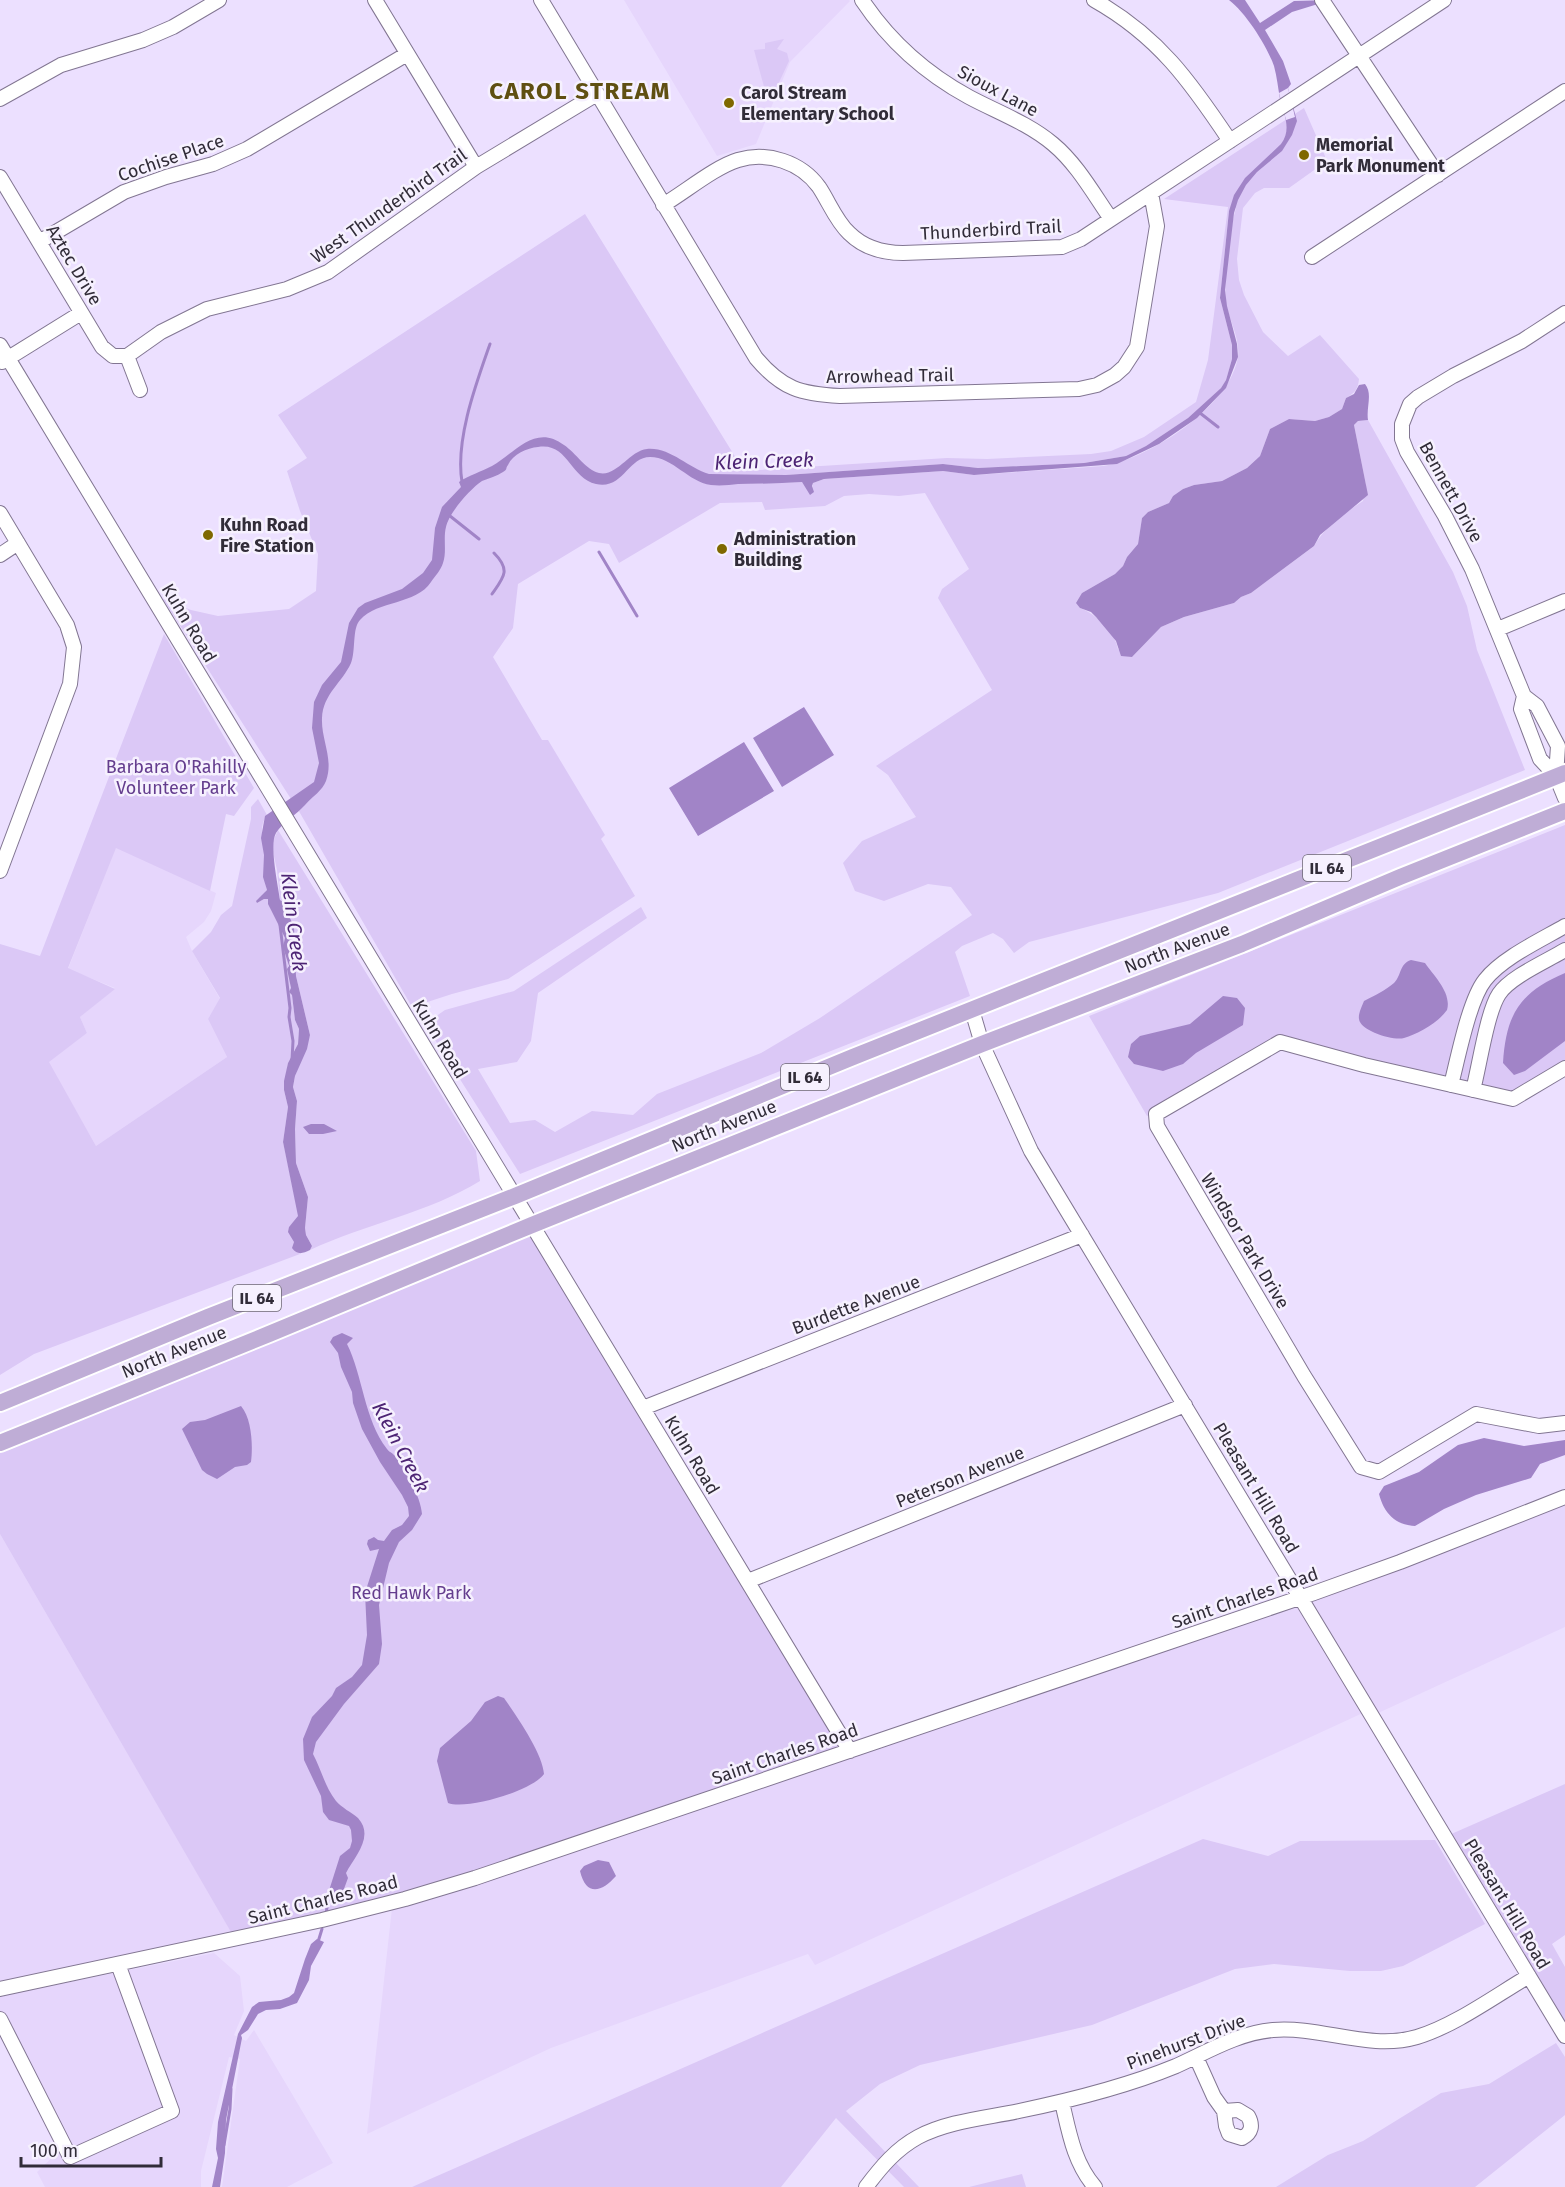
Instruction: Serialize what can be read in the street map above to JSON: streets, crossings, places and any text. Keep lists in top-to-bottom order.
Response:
{
  "streets": {
    "main road": ["IL 64", "North Avenue"],
    "street": [
      "Sioux Lane",
      "Cochise Place",
      "West Thunderbird Trail",
      "Thunderbird Trail",
      "Aztec Drive",
      "Arrowhead Trail",
      "Bennett Drive",
      "Kuhn Road",
      "Windsor Park Drive",
      "Burdette Avenue",
      "Peterson Avenue",
      "Pleasant Hill Road",
      "Saint Charles Road",
      "Pinehurst Drive"
    ]
  },
  "crossings": [
    ["Sioux Lane", "Thunderbird Trail"],
    ["Cochise Place", "Aztec Drive"],
    ["West Thunderbird Trail", "Aztec Drive"],
    ["West Thunderbird Trail", "Arrowhead Trail"],
    ["Thunderbird Trail", "Arrowhead Trail"],
    ["Bennett Drive", "North Avenue"],
    ["Kuhn Road", "North Avenue"],
    ["Kuhn Road", "Burdette Avenue"],
    ["Kuhn Road", "Peterson Avenue"],
    ["Kuhn Road", "Saint Charles Road"],
    ["North Avenue", "Pleasant Hill Road"],
    ["Burdette Avenue", "Pleasant Hill Road"],
    ["Peterson Avenue", "Pleasant Hill Road"],
    ["Pleasant Hill Road", "Saint Charles Road"],
    ["Pleasant Hill Road", "Pinehurst Drive"]
  ],
  "districts": ["CAROL STREAM"],
  "water": ["Klein Creek"],
  "parks": ["Barbara O'Rahilly Volunteer Park", "Red Hawk Park"],
  "places": [
    "Carol Stream Elementary School",
    "Memorial Park Monument",
    "Kuhn Road Fire Station",
    "Administration Building"
  ],
  "scale_bar": "100 m"
}
